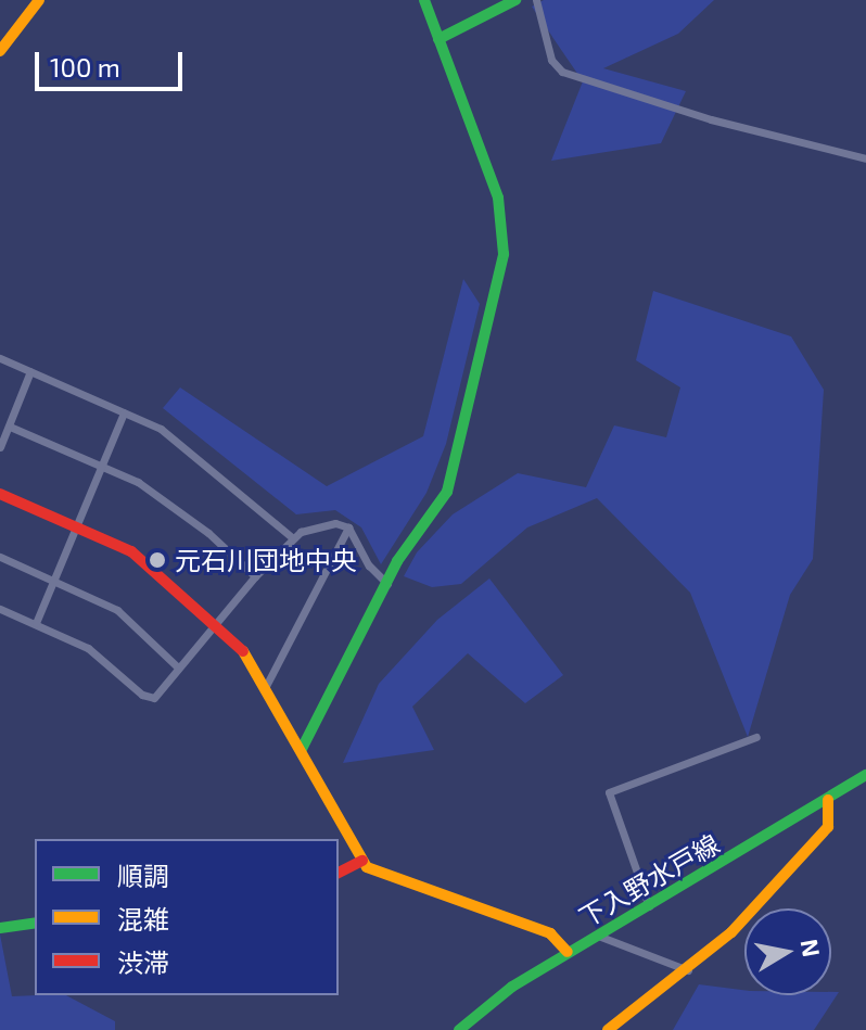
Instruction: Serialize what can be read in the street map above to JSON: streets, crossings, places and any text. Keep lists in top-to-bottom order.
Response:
{
  "streets": {
    "street": ["下入野水戸線"]
  },
  "places": ["元石川団地中央"],
  "legend": ["順調", "混雑", "渋滞"],
  "scale_bar": "100 m",
  "north": "right"
}
